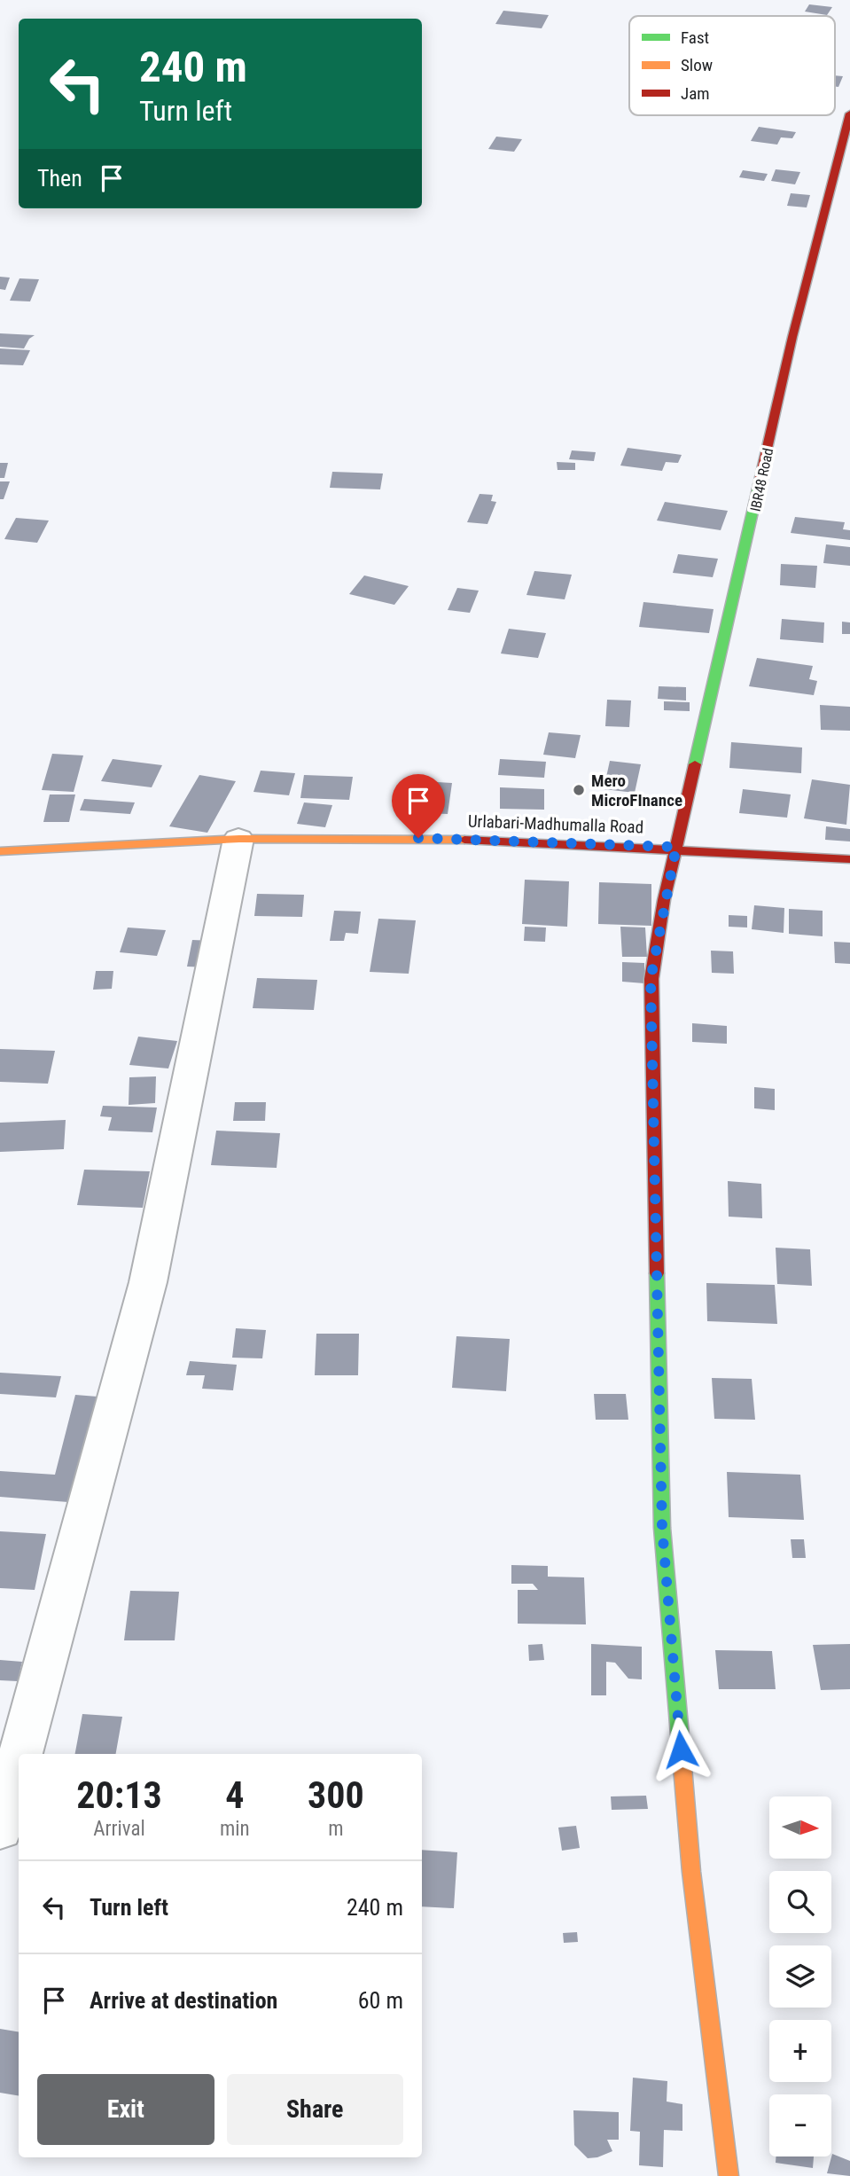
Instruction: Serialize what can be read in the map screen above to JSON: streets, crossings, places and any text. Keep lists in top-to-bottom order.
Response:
{
  "streets": {
    "street": ["IBR48 Road", "Urlabari-Madhumalla Road"]
  },
  "crossings": [
    ["IBR48 Road", "Urlabari-Madhumalla Road"]
  ],
  "places": ["Mero MicroFInance"],
  "legend": ["Fast", "Slow", "Jam"],
  "north": "right",
  "page": {
    "turn": ["240 m", "Turn left"],
    "then": "Then",
    "eta": [
      "20:13",
      "Arrival",
      "4",
      "min",
      "300",
      "m"
    ],
    "map_buttons": ["+", "−"],
    "list": [
      {
        "name": "Turn left",
        "value": "240 m"
      },
      {
        "name": "Arrive at destination",
        "value": "60 m"
      }
    ],
    "buttons": ["Exit", "Share"]
  }
}
